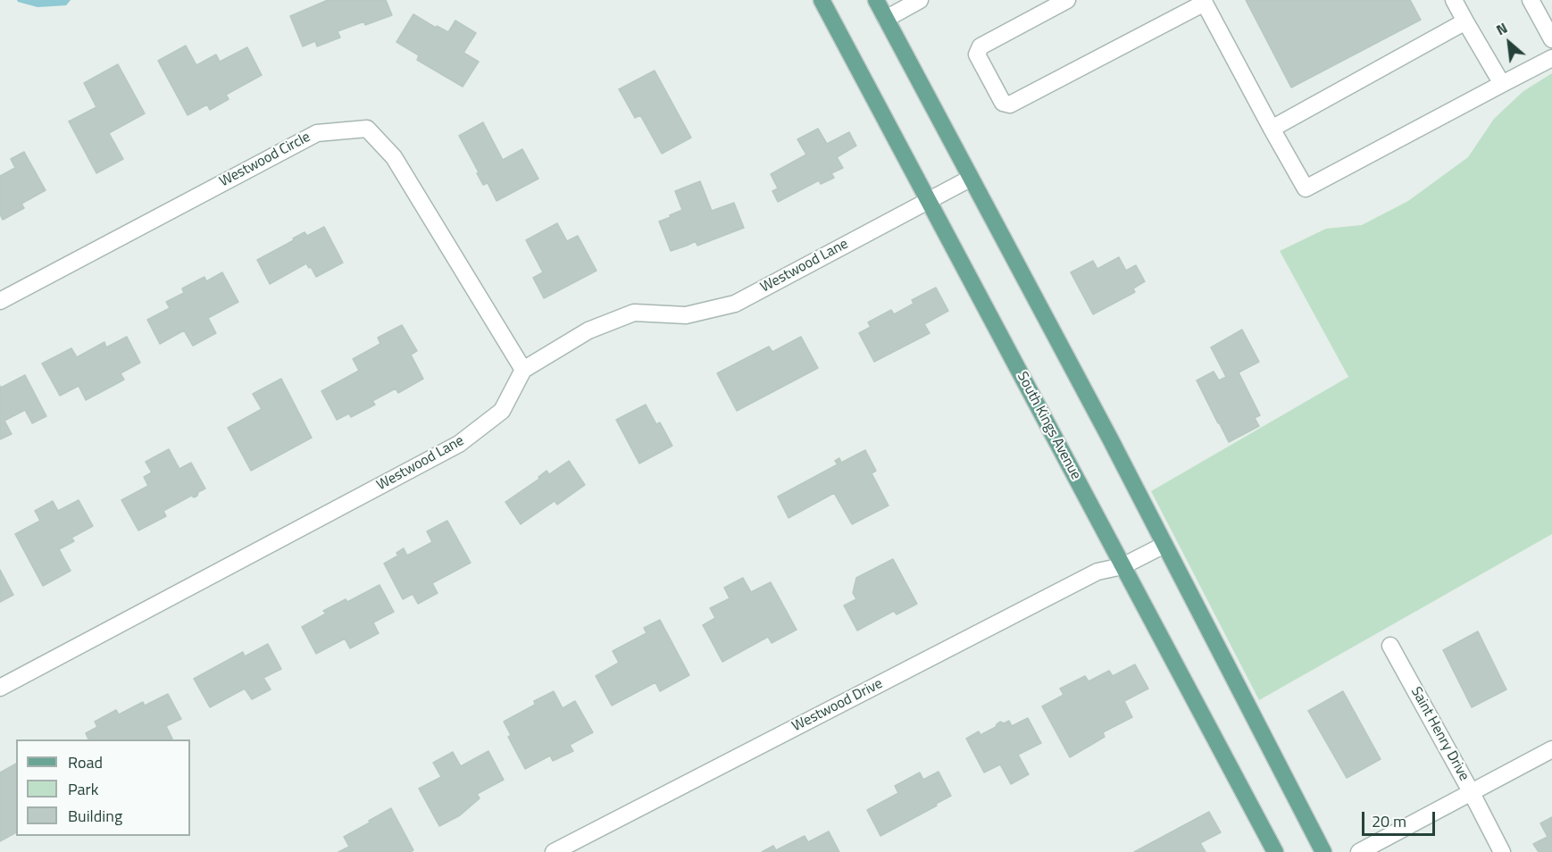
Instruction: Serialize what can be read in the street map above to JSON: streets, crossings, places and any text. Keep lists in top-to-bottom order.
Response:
{
  "streets": {
    "main road": ["South Kings Avenue"],
    "street": [
      "Westwood Circle",
      "Westwood Lane",
      "Westwood Drive",
      "Saint Henry Drive"
    ]
  },
  "crossings": [
    ["Westwood Circle", "Westwood Lane"],
    ["Westwood Lane", "South Kings Avenue"],
    ["South Kings Avenue", "Westwood Drive"]
  ],
  "legend": ["Road", "Park", "Building"],
  "scale_bar": "20 m",
  "north": "top left"
}
